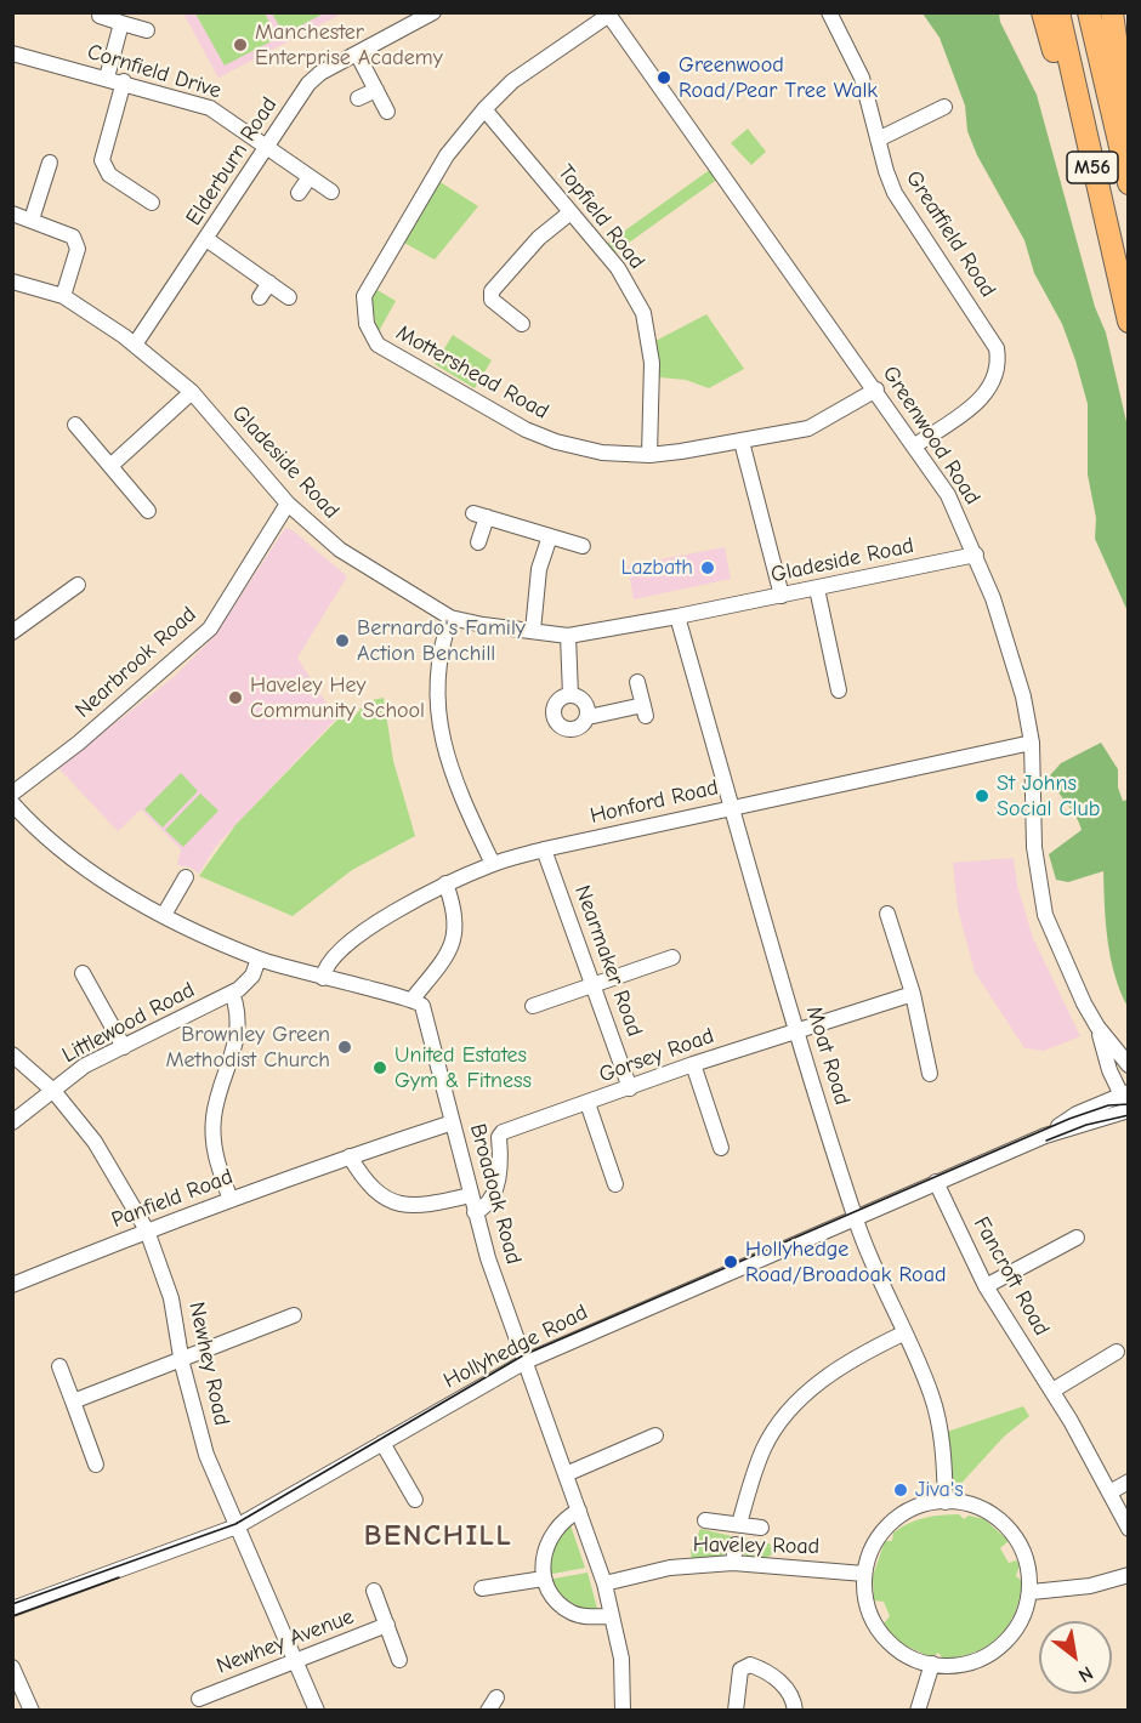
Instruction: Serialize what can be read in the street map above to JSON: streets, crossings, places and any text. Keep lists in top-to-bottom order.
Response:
{
  "streets": {
    "highway": ["M56"],
    "street": [
      "Cornfield Drive",
      "Elderburn Road",
      "Topfield Road",
      "Greatfield Road",
      "Mottershead Road",
      "Greenwood Road",
      "Gladeside Road",
      "Nearbrook Road",
      "Honford Road",
      "Nearmaker Road",
      "Littlewood Road",
      "Gorsey Road",
      "Moat Road",
      "Broadoak Road",
      "Panfield Road",
      "Fancroft Road",
      "Hollyhedge Road",
      "Newhey Road",
      "Haveley Road",
      "Newhey Avenue"
    ]
  },
  "crossings": [
    ["Cornfield Drive", "Elderburn Road"],
    ["Elderburn Road", "Gladeside Road"],
    ["Topfield Road", "Mottershead Road"],
    ["Greatfield Road", "Greenwood Road"],
    ["Mottershead Road", "Greenwood Road"],
    ["Greenwood Road", "Gladeside Road"],
    ["Greenwood Road", "Honford Road"],
    ["Greenwood Road", "Hollyhedge Road"],
    ["Gladeside Road", "Nearbrook Road"],
    ["Gladeside Road", "Moat Road"],
    ["Honford Road", "Nearmaker Road"],
    ["Honford Road", "Moat Road"],
    ["Nearmaker Road", "Gorsey Road"],
    ["Littlewood Road", "Newhey Road"],
    ["Gorsey Road", "Moat Road"],
    ["Gorsey Road", "Broadoak Road"],
    ["Moat Road", "Hollyhedge Road"],
    ["Moat Road", "Haveley Road"],
    ["Broadoak Road", "Panfield Road"],
    ["Broadoak Road", "Hollyhedge Road"],
    ["Broadoak Road", "Haveley Road"],
    ["Panfield Road", "Newhey Road"],
    ["Fancroft Road", "Hollyhedge Road"],
    ["Hollyhedge Road", "Newhey Road"],
    ["Newhey Road", "Newhey Avenue"]
  ],
  "districts": ["BENCHILL"],
  "places": [
    "Manchester Enterprise Academy",
    "Greenwood Road/Pear Tree Walk",
    "Lazbath",
    "Bernardo's Family Action Benchill",
    "Haveley Hey Community School",
    "St Johns Social Club",
    "Brownley Green Methodist Church",
    "United Estates Gym & Fitness",
    "Hollyhedge Road/Broadoak Road",
    "Jiva's"
  ],
  "north": "bottom right"
}
